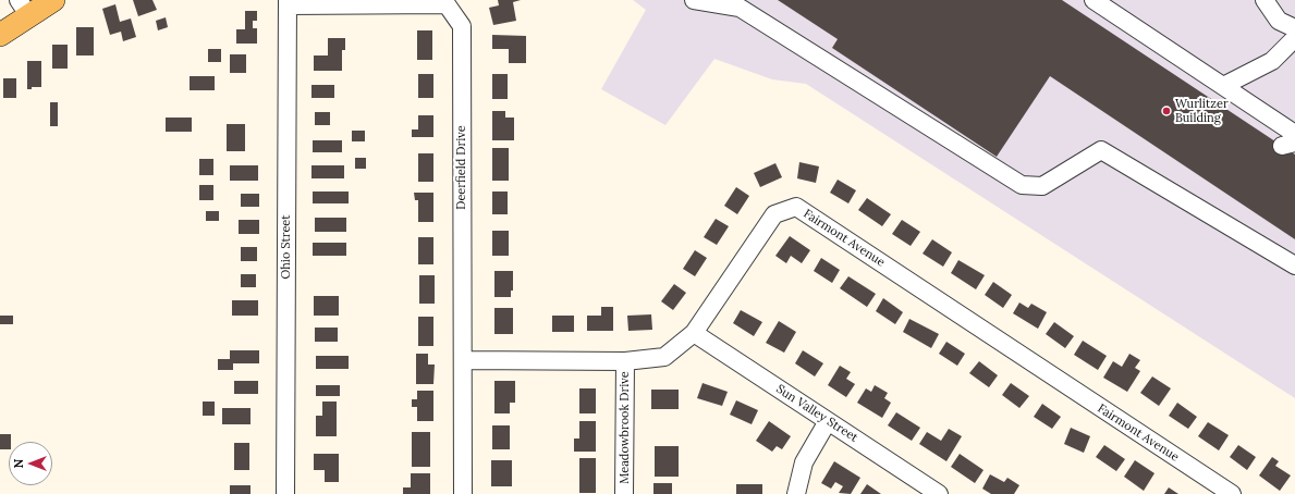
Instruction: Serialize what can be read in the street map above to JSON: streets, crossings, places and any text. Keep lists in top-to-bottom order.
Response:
{
  "streets": {
    "street": [
      "Deerfield Drive",
      "Fairmont Avenue",
      "Ohio Street",
      "Sun Valley Street",
      "Meadowbrook Drive"
    ]
  },
  "crossings": [
    ["Deerfield Drive", "Fairmont Avenue"],
    ["Deerfield Drive", "Ohio Street"],
    ["Fairmont Avenue", "Sun Valley Street"],
    ["Fairmont Avenue", "Meadowbrook Drive"]
  ],
  "places": ["Wurlitzer Building"],
  "north": "left"
}
